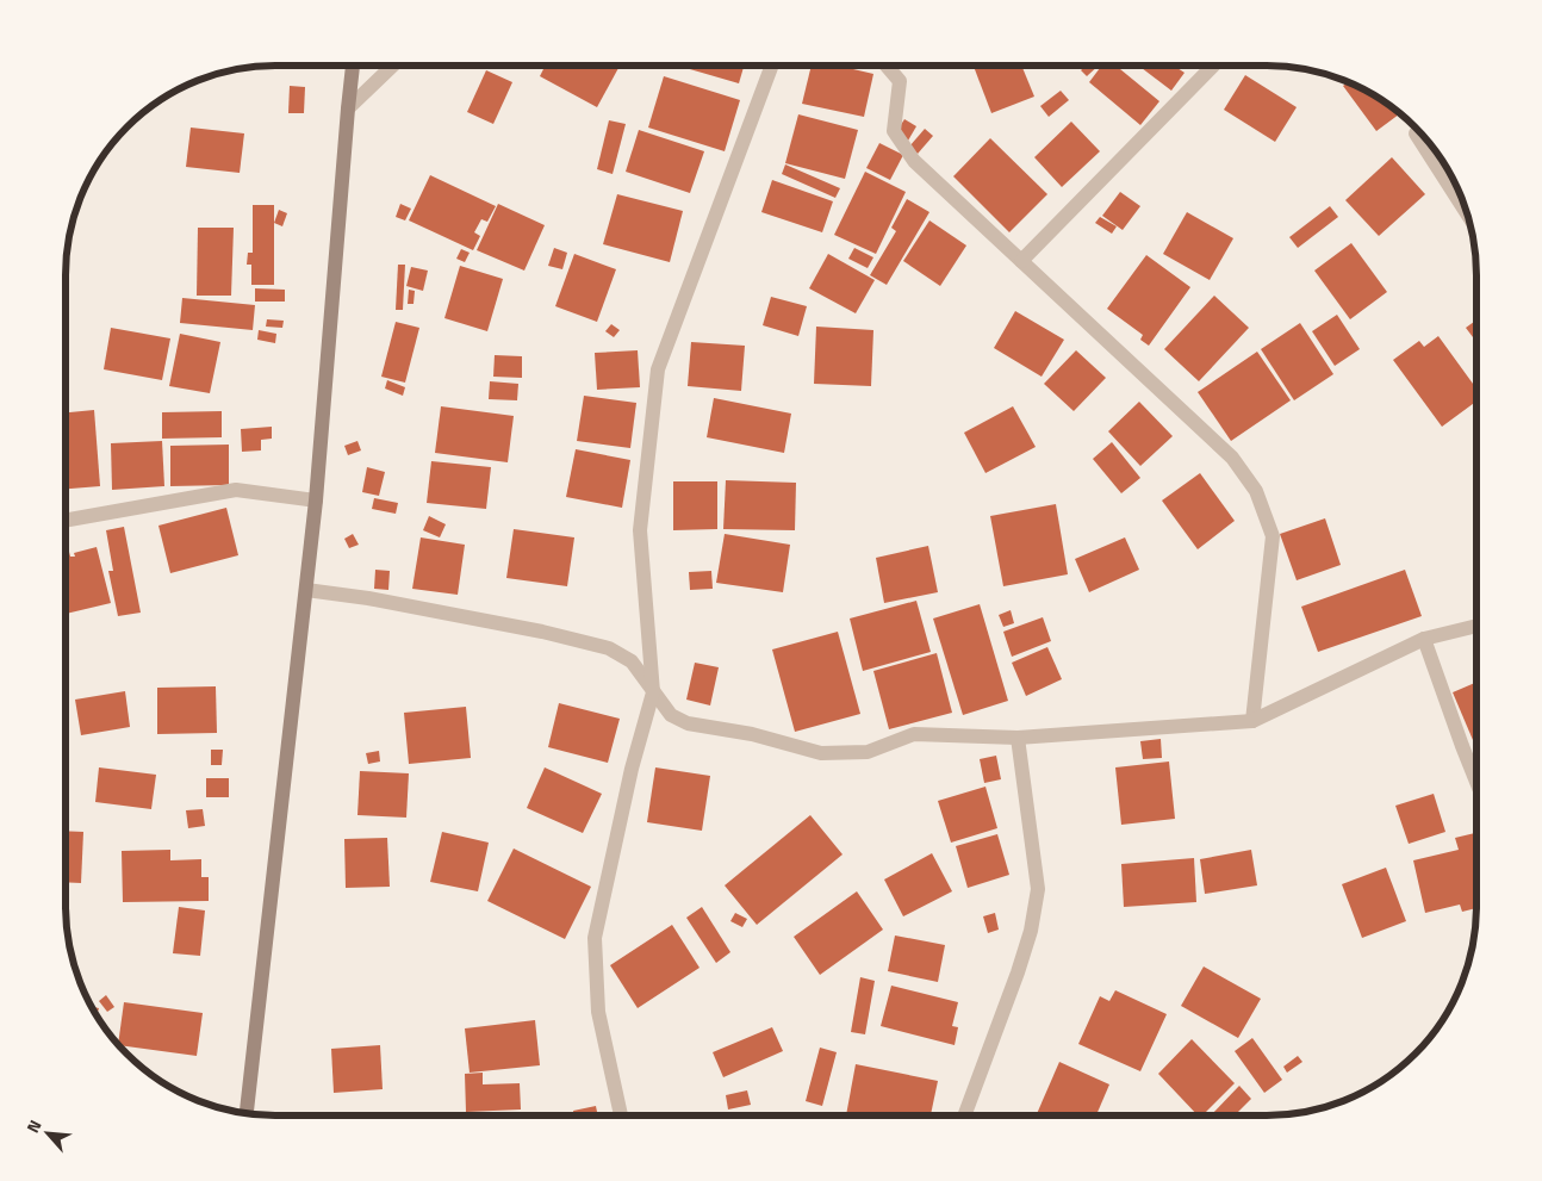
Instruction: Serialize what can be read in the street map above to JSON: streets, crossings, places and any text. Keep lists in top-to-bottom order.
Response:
{
  "north": "top left"
}
